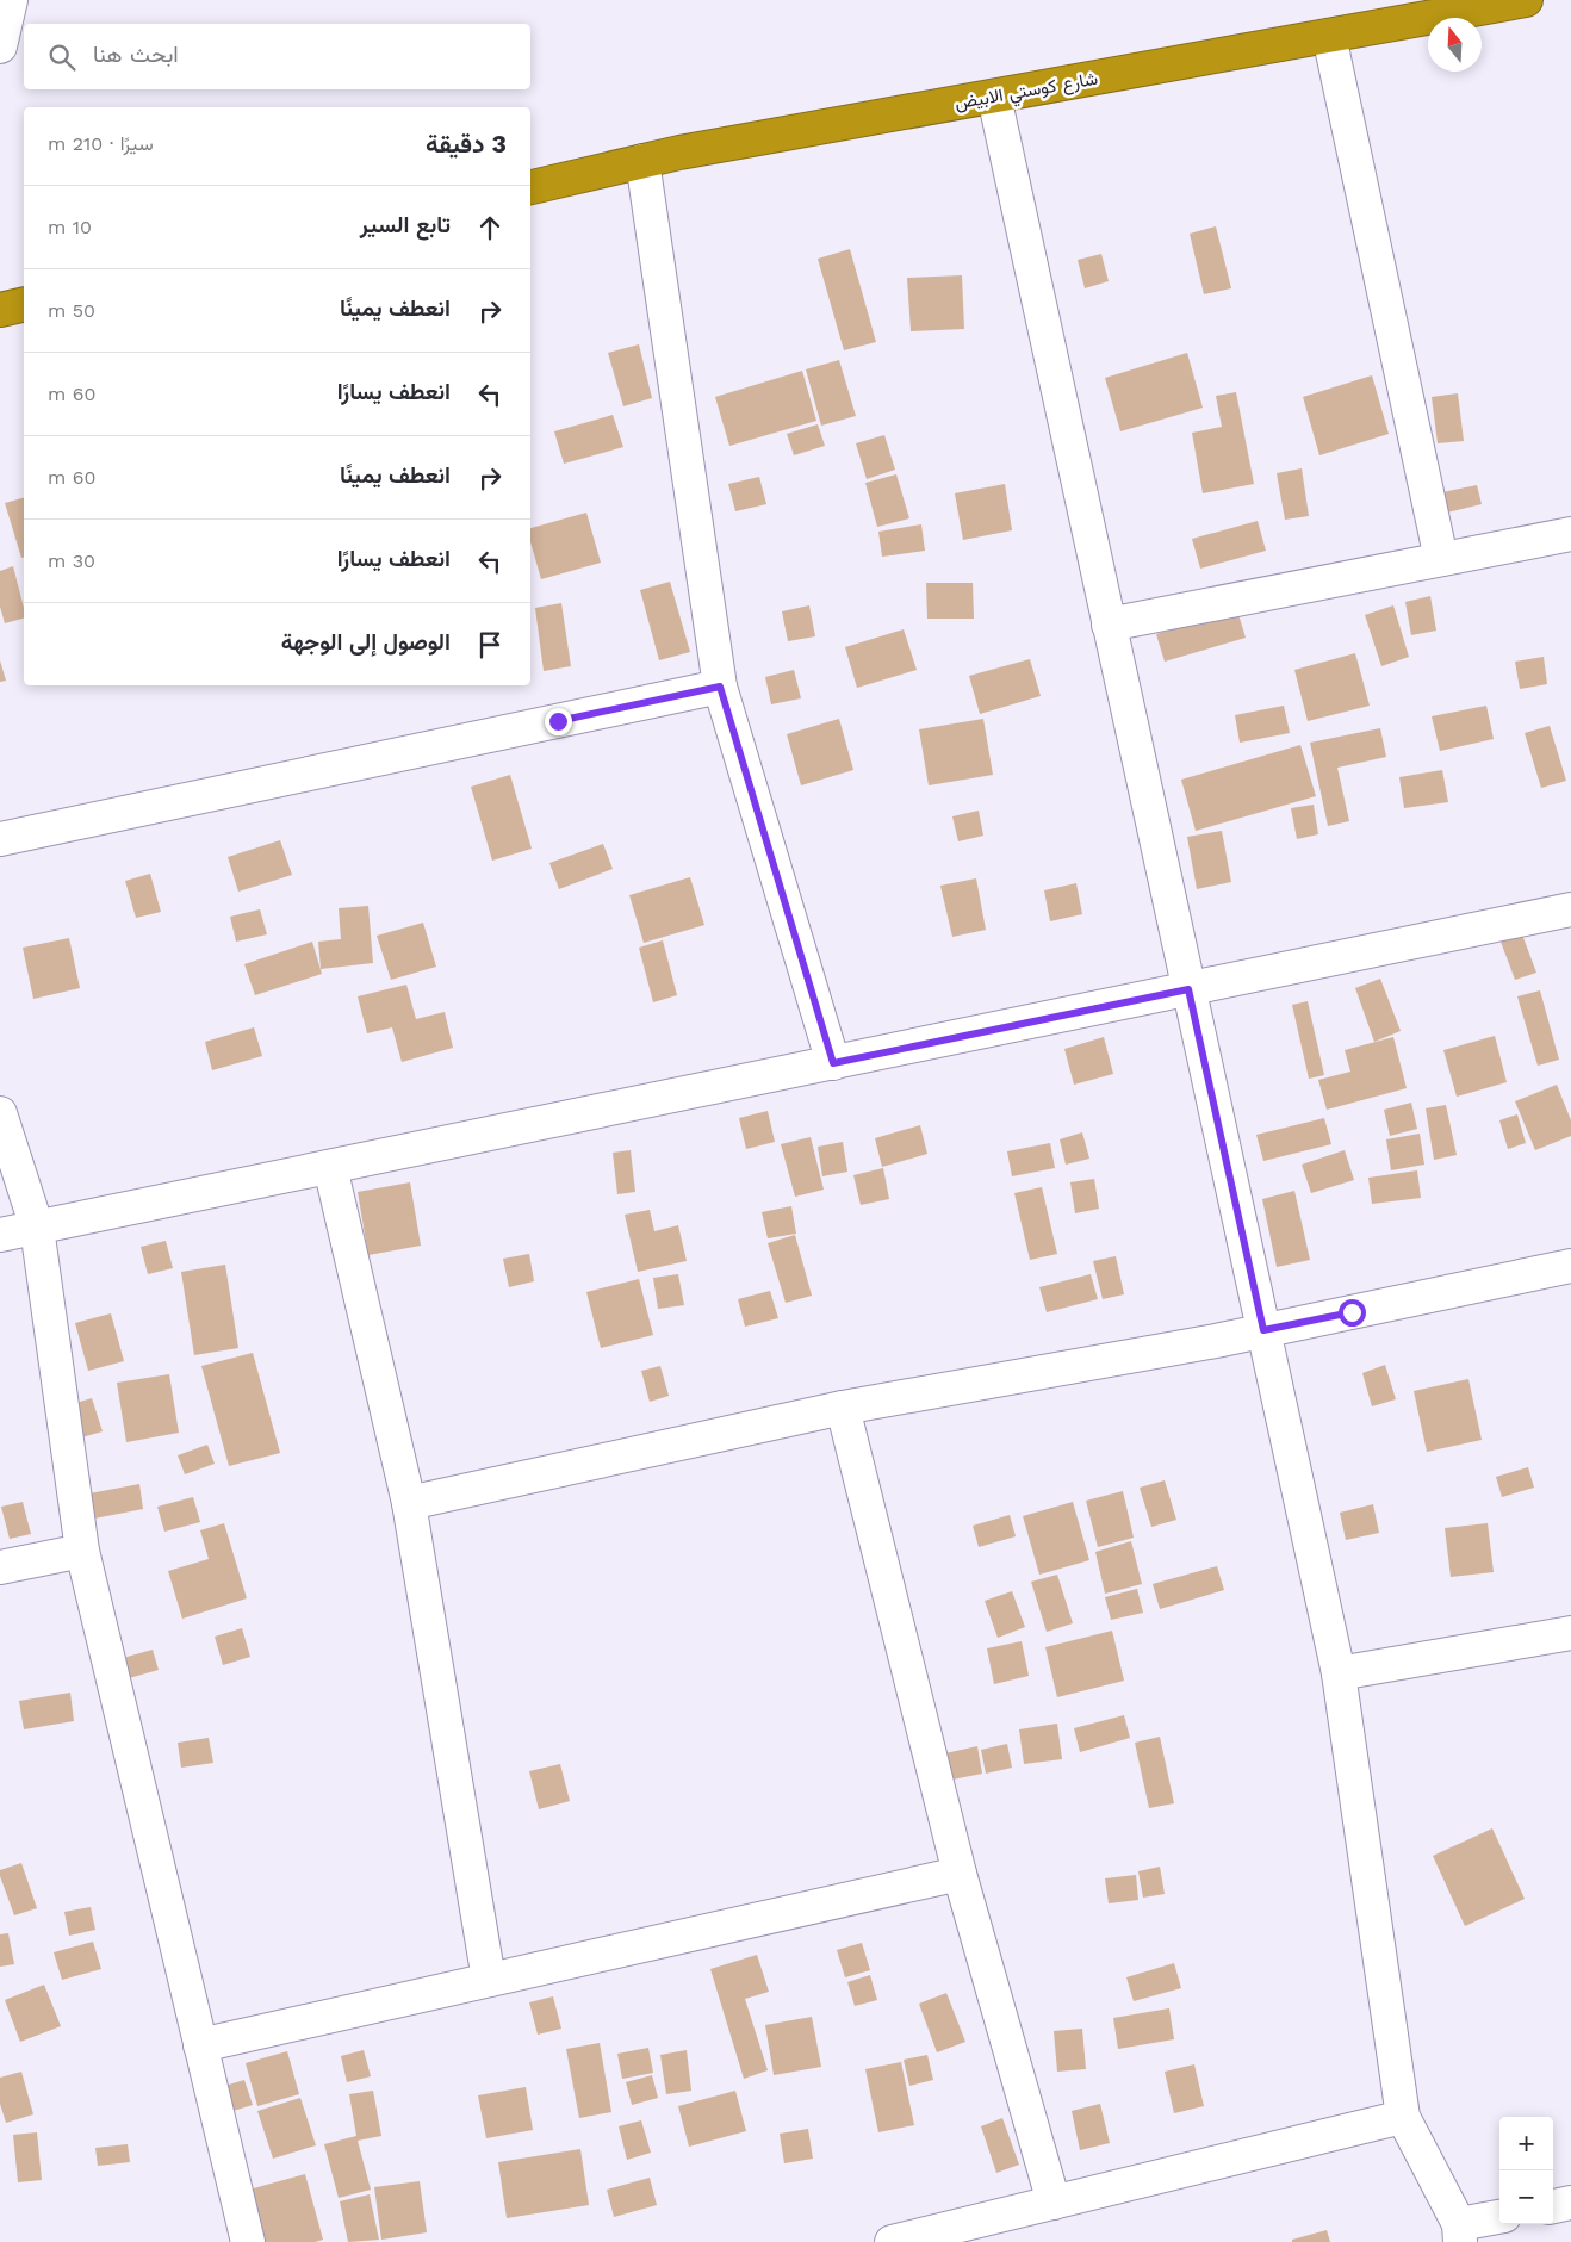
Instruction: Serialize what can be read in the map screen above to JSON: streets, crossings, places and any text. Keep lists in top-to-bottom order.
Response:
{
  "streets": {
    "highway": ["شارع كوستي الابيض"]
  },
  "north": "top",
  "page": {
    "search": "ابحث هنا",
    "heading": ["3 دقيقة", "سيرًا · 210 m"],
    "list": [
      ["تابع السير", "10 m"],
      ["انعطف يمينًا", "50 m"],
      ["انعطف يسارًا", "60 m"],
      ["انعطف يمينًا", "60 m"],
      ["انعطف يسارًا", "30 m"],
      "الوصول إلى الوجهة"
    ],
    "map_buttons": ["+", "−"]
  }
}
